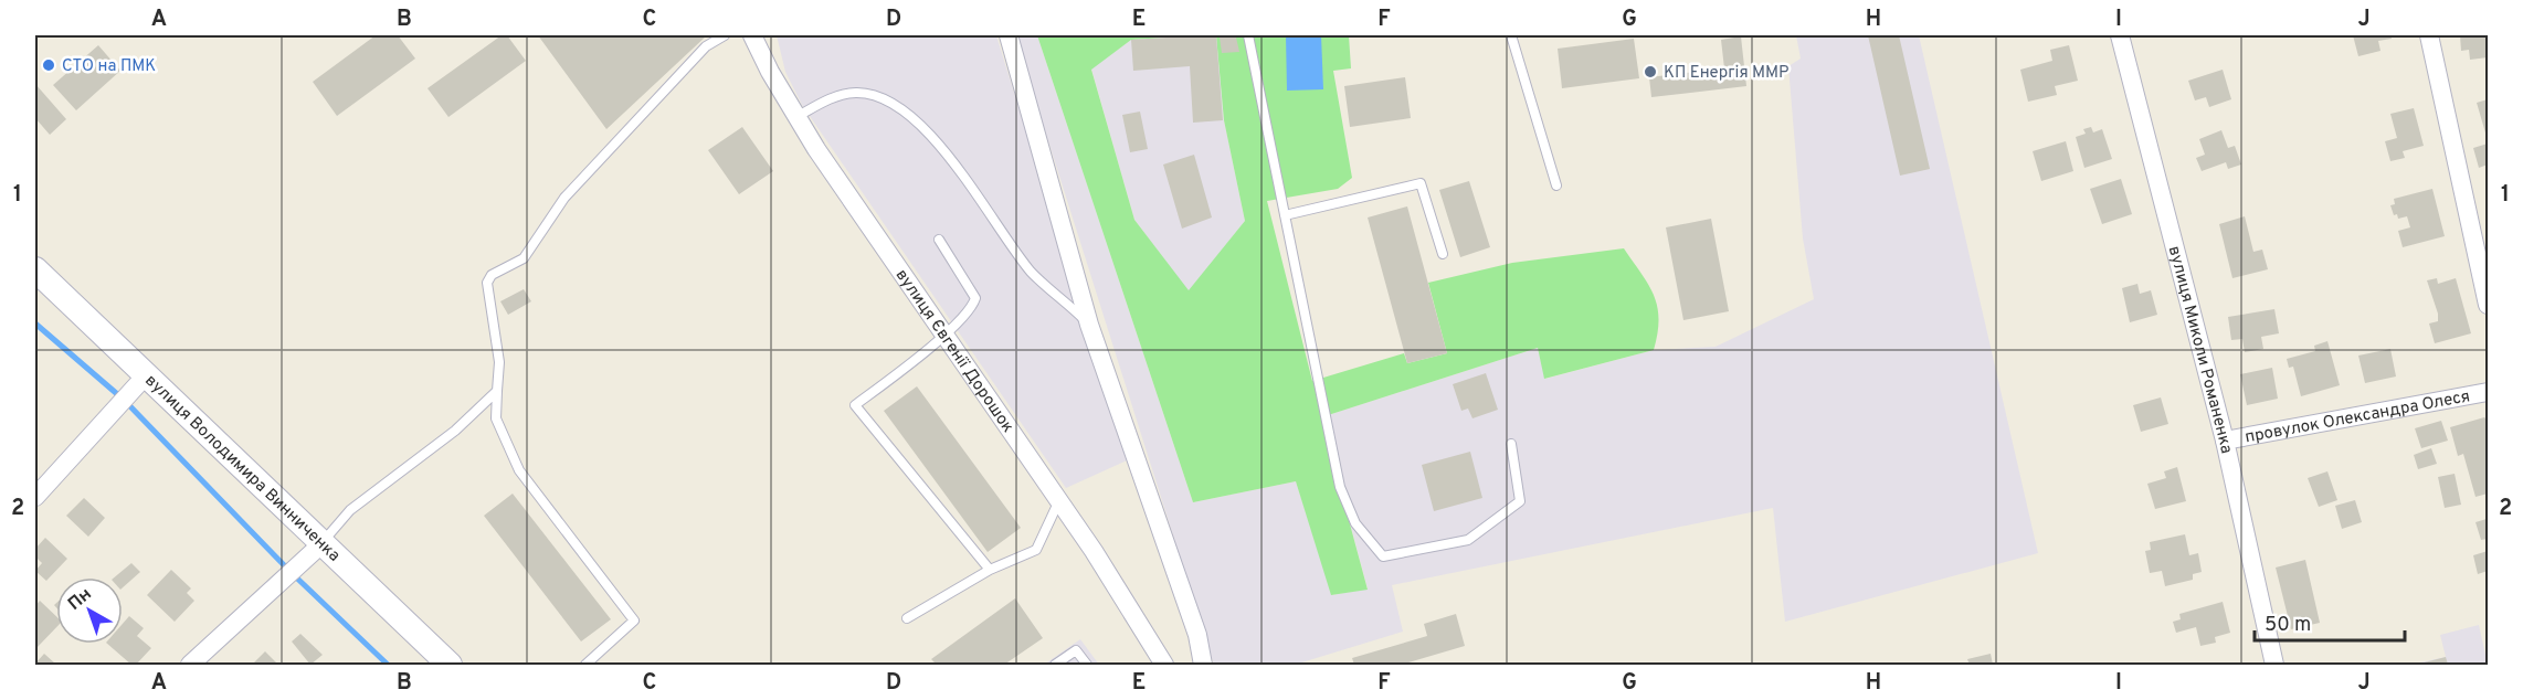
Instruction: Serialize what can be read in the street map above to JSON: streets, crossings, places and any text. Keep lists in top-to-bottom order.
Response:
{
  "streets": {
    "main road": ["вулиця Володимира Винниченка"],
    "street": ["вулиця Миколи Романенка", "вулиця Євгенії Дорошок", "провулок Олександра Олеся"]
  },
  "crossings": [
    ["вулиця Миколи Романенка", "провулок Олександра Олеся"]
  ],
  "places": ["СТО на ПМК", "КП Енергія ММР"],
  "scale_bar": "50 m",
  "north": "top left",
  "grid": {
    "columns": [
      "A",
      "B",
      "C",
      "D",
      "E",
      "F",
      "G",
      "H",
      "I",
      "J"
    ],
    "rows": ["1", "2"]
  }
}
